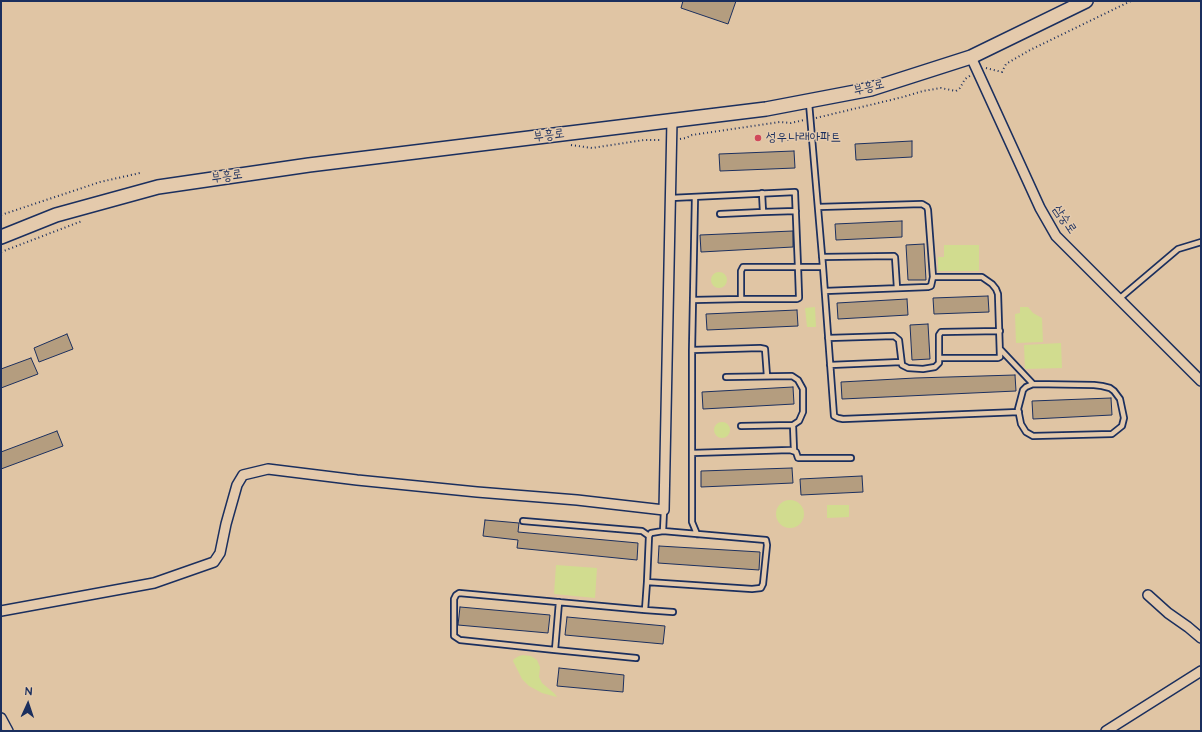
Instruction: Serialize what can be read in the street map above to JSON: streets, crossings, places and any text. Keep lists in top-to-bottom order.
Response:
{
  "streets": {
    "main road": ["부흥로"],
    "street": ["삼숭로"]
  },
  "crossings": [
    ["부흥로", "삼숭로"]
  ],
  "places": ["성우.나래아파트"],
  "north": "top"
}
